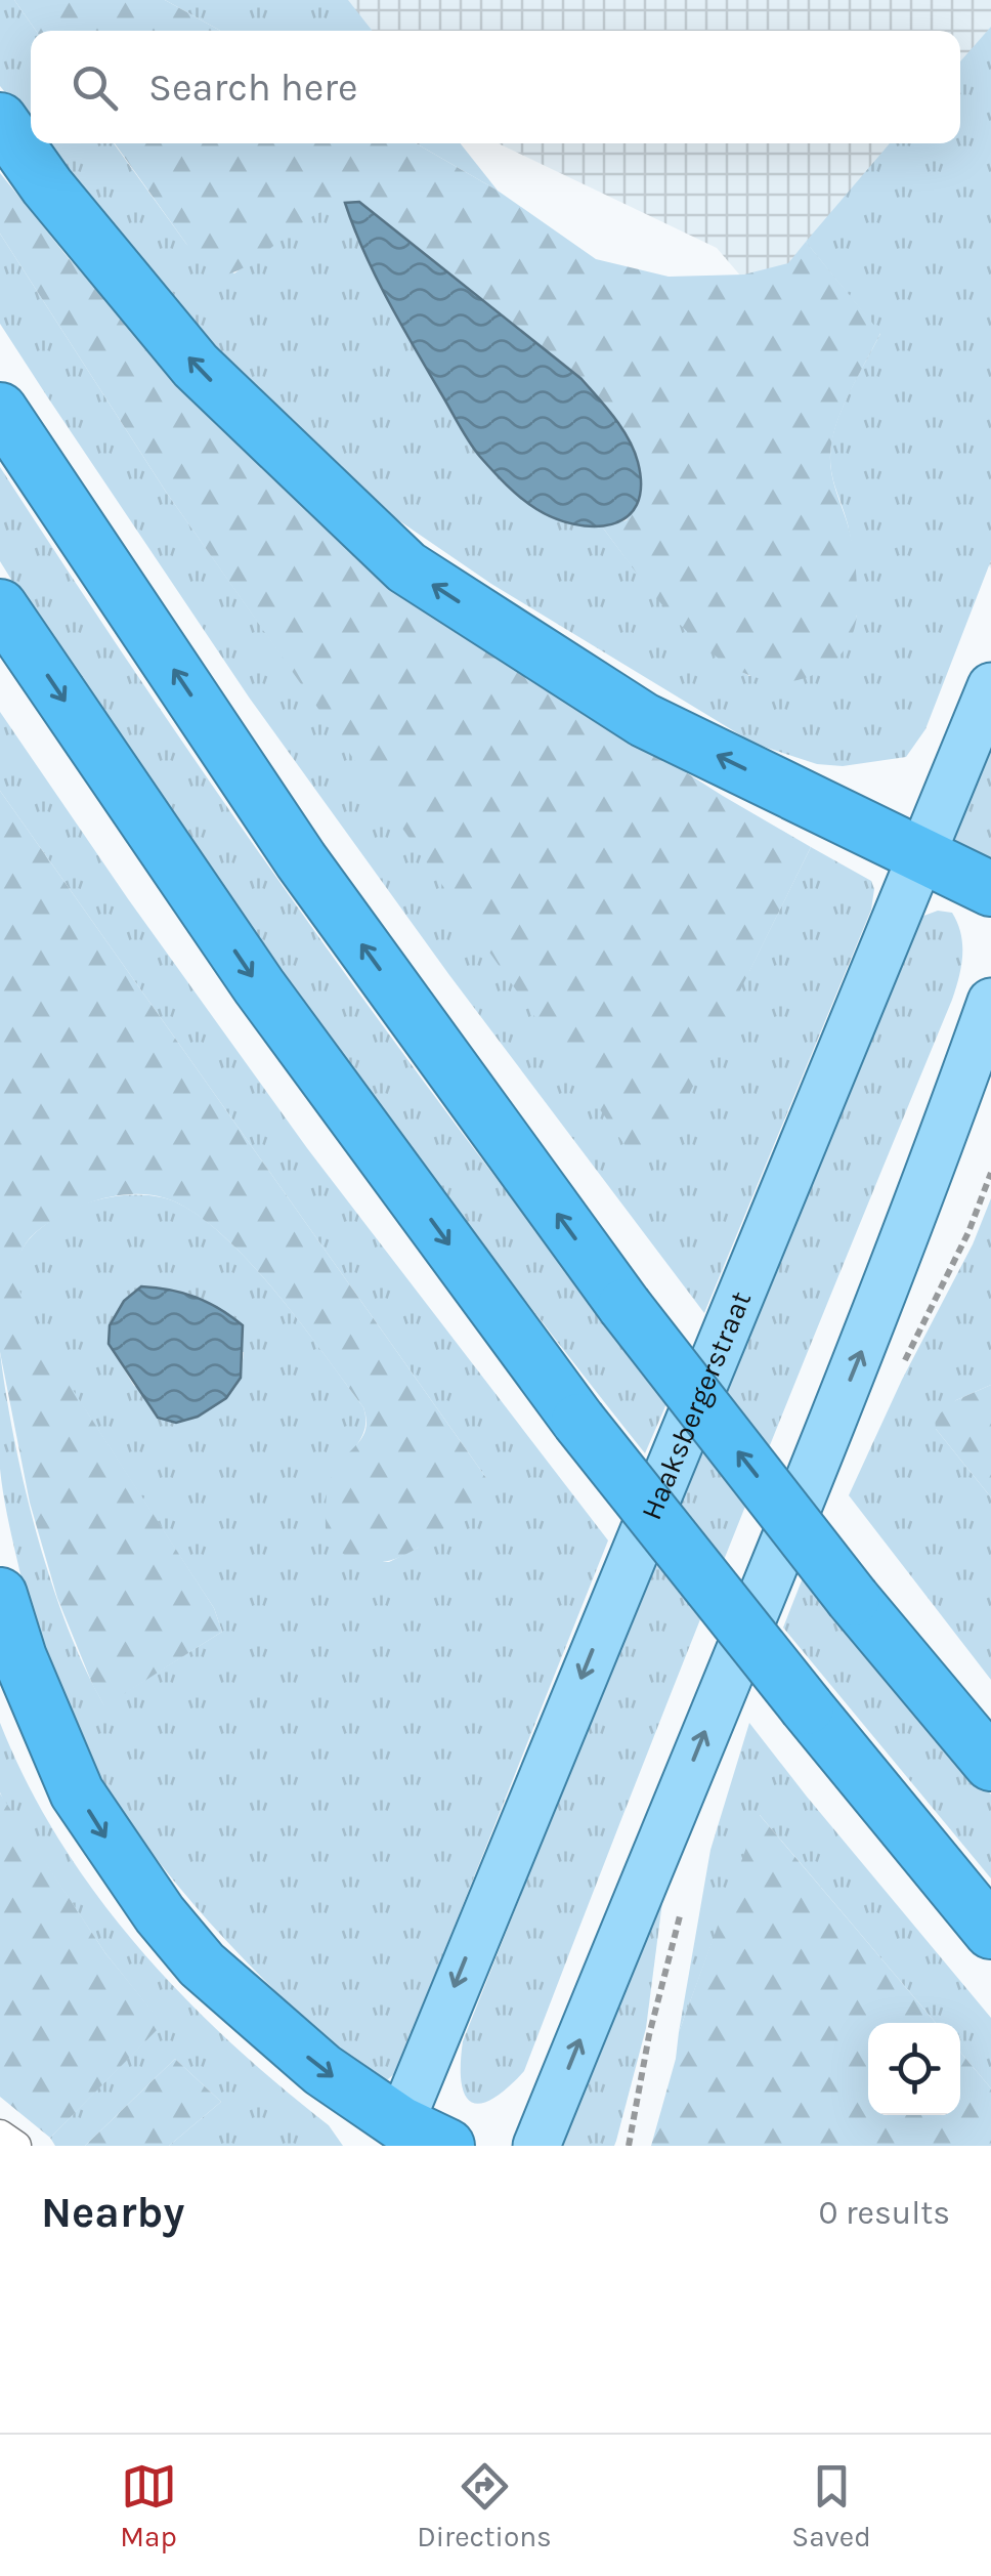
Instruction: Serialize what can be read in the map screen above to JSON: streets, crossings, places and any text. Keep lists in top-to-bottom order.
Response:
{
  "streets": {
    "main road": ["Haaksbergerstraat"]
  },
  "page": {
    "search": "Search here",
    "heading": ["Nearby", "0 results"],
    "nav": ["Map", "Directions", "Saved"]
  }
}
